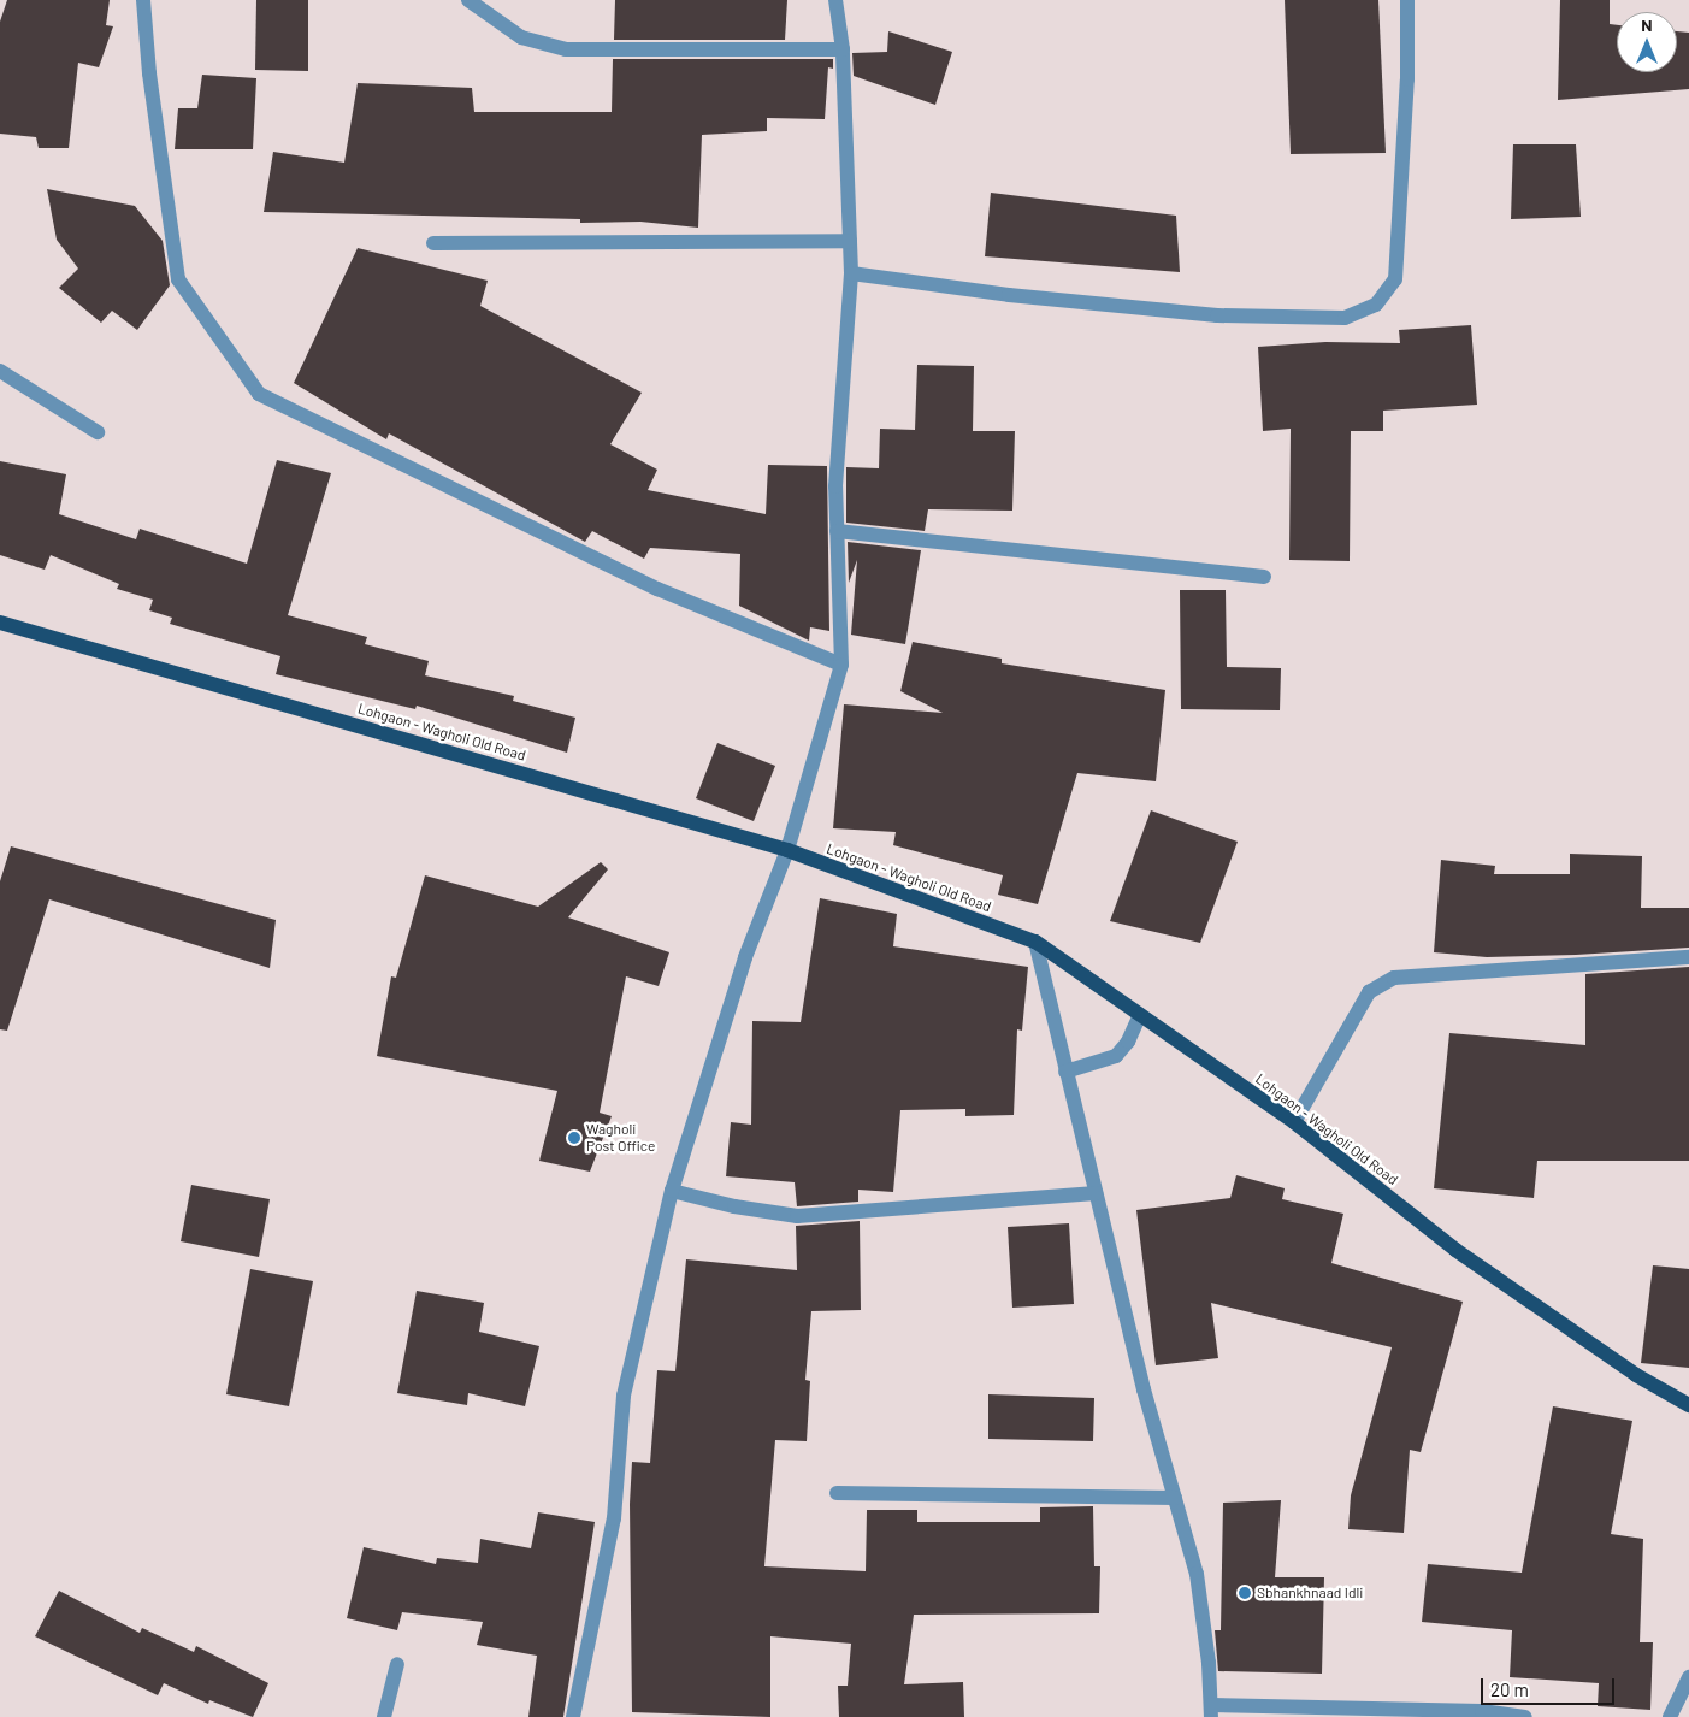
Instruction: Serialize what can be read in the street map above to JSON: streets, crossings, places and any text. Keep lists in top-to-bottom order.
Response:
{
  "streets": {
    "main road": ["Lohgaon - Wagholi Old Road"]
  },
  "places": ["Wagholi Post Office", "Sbhankhnaad Idli"],
  "scale_bar": "20 m",
  "north": "top"
}
